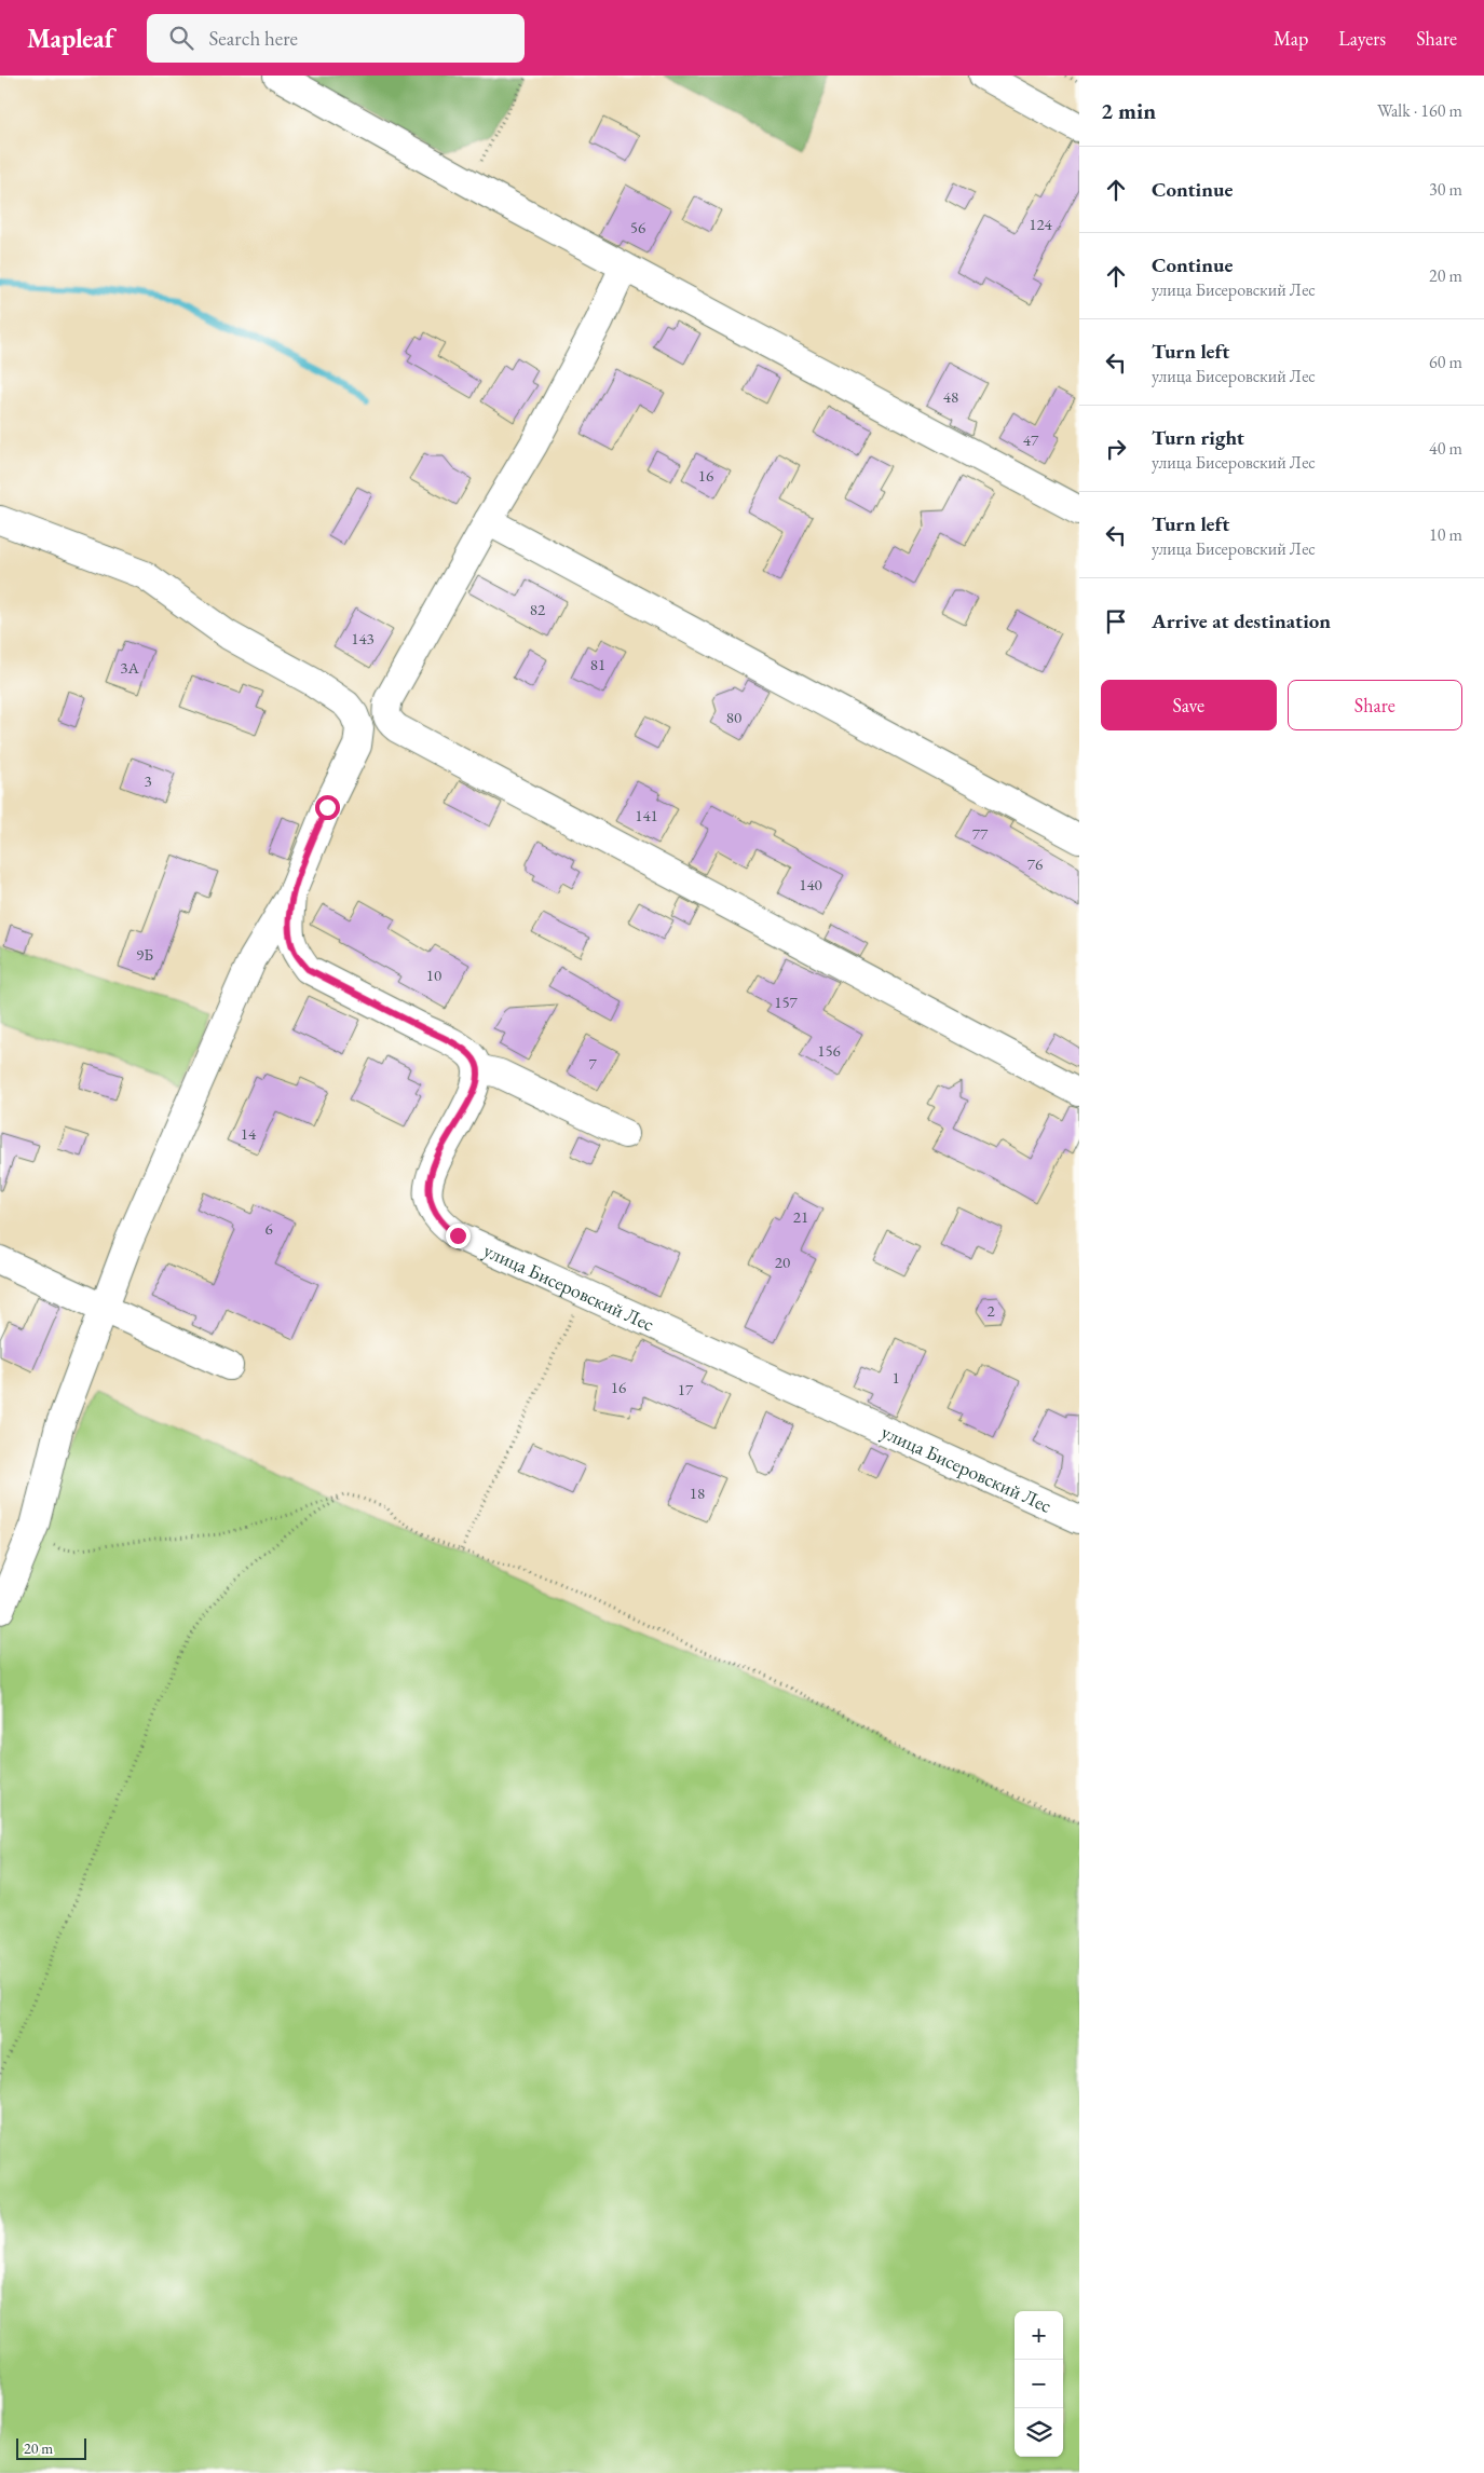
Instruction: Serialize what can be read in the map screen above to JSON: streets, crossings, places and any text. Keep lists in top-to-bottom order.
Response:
{
  "streets": {
    "street": ["улица Бисеровский Лес"]
  },
  "house_numbers": [
    "124",
    "56",
    "48",
    "47",
    "16",
    "82",
    "143",
    "81",
    "3А",
    "80",
    "3",
    "141",
    "77",
    "76",
    "140",
    "9Б",
    "10",
    "157",
    "156",
    "7",
    "14",
    "21",
    "6",
    "20",
    "2",
    "1",
    "16",
    "17",
    "18"
  ],
  "scale_bar": "20 m",
  "page": {
    "header": "Mapleaf",
    "search": "Search here",
    "nav": ["Map", "Layers", "Share"],
    "heading": ["2 min", "Walk · 160 m"],
    "list": [
      ["Continue", "30 m"],
      ["Continue", "улица Бисеровский Лес", "20 m"],
      ["Turn left", "улица Бисеровский Лес", "60 m"],
      ["Turn right", "улица Бисеровский Лес", "40 m"],
      ["Turn left", "улица Бисеровский Лес", "10 m"],
      "Arrive at destination"
    ],
    "buttons": ["Save", "Share"],
    "map_buttons": ["+", "−"],
    "scale": "20 m"
  }
}
